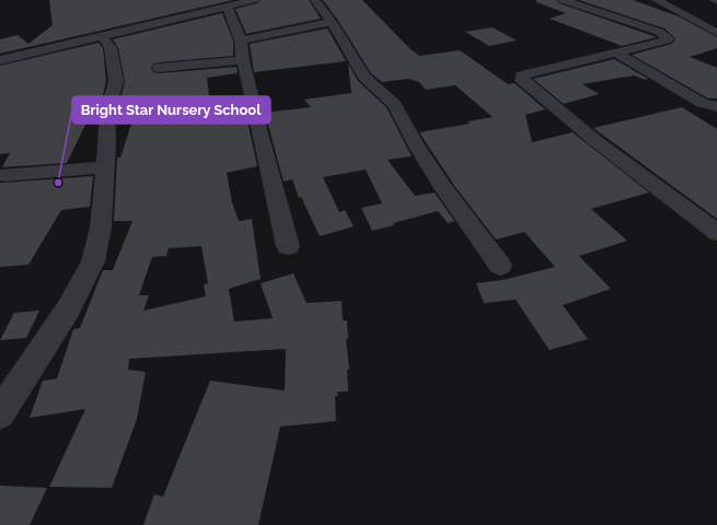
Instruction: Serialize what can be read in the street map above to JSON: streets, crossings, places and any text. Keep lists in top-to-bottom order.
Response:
{
  "places": ["Bright Star Nursery School"]
}
